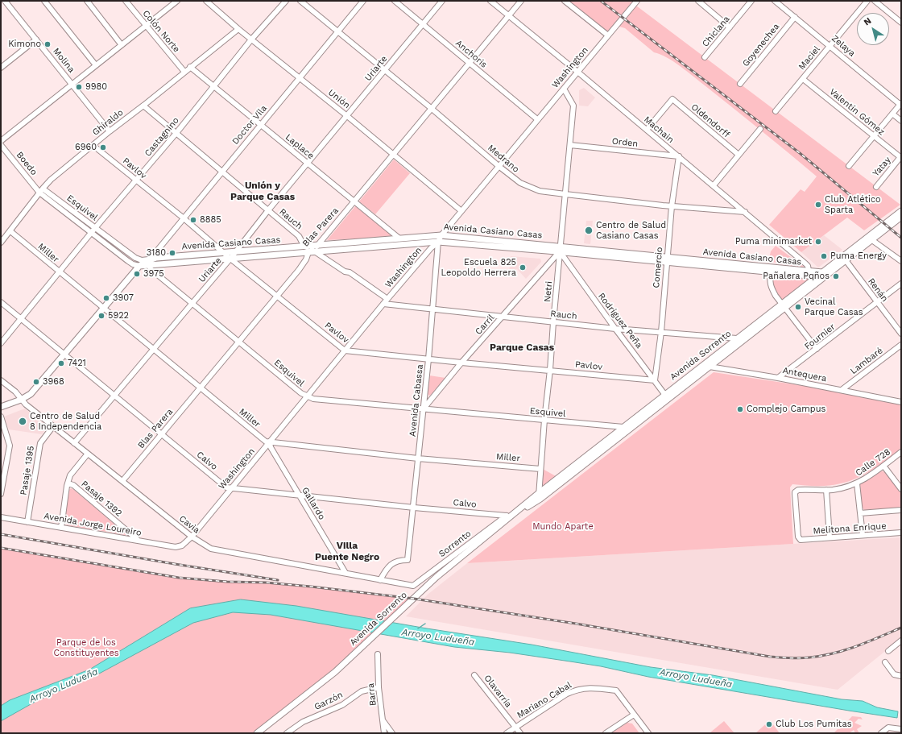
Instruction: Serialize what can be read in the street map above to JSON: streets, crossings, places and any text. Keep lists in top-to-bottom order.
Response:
{
  "streets": {
    "main road": ["Avenida Casiano Casas", "Avenida Sorrento"],
    "street": [
      "Colón Norte",
      "Chiclana",
      "Goyenechea",
      "Zelaya",
      "Anchoris",
      "Maciel",
      "Molina",
      "Washington",
      "Uriarte",
      "Unión",
      "Valentín Gómez",
      "Oldendorff",
      "Ghiraldo",
      "Doctor Vila",
      "Machain",
      "Castagnino",
      "Orden",
      "Laplace",
      "Medrano",
      "Boedo",
      "Yatay",
      "Pavlov",
      "Esquivel",
      "Rauch",
      "Blas Parera",
      "Miller",
      "Comercio",
      "Renán",
      "Netri",
      "Rodríguez Peña",
      "Carril",
      "Fournier",
      "Lambaré",
      "Antequera",
      "Avenida Cabassa",
      "Calvo",
      "Calle 728",
      "Pasaje 1395",
      "Pasaje 1392",
      "Gallardo",
      "Avenida Jorge Loureiro",
      "Cavia",
      "Melitona Enrique",
      "Sorrento",
      "Olavarría",
      "Barra",
      "Mariano Cabal",
      "Garzón"
    ]
  },
  "crossings": [
    ["Colón Norte", "Ghiraldo"],
    ["Goyenechea", "Zelaya"],
    ["Zelaya", "Maciel"],
    ["Anchoris", "Washington"],
    ["Anchoris", "Uriarte"],
    ["Anchoris", "Blas Parera"],
    ["Maciel", "Valentín Gómez"],
    ["Molina", "Ghiraldo"],
    ["Washington", "Unión"],
    ["Washington", "Machain"],
    ["Washington", "Medrano"],
    ["Washington", "Pavlov"],
    ["Washington", "Esquivel"],
    ["Washington", "Rauch"],
    ["Washington", "Avenida Casiano Casas"],
    ["Washington", "Miller"],
    ["Washington", "Netri"],
    ["Washington", "Avenida Cabassa"],
    ["Washington", "Calvo"],
    ["Washington", "Gallardo"],
    ["Washington", "Avenida Jorge Loureiro"],
    ["Washington", "Cavia"],
    ["Uriarte", "Unión"],
    ["Uriarte", "Laplace"],
    ["Uriarte", "Medrano"],
    ["Uriarte", "Pavlov"],
    ["Uriarte", "Esquivel"],
    ["Uriarte", "Rauch"],
    ["Uriarte", "Avenida Casiano Casas"],
    ["Uriarte", "Miller"],
    ["Uriarte", "Calvo"],
    ["Uriarte", "Cavia"],
    ["Unión", "Ghiraldo"],
    ["Unión", "Doctor Vila"],
    ["Unión", "Castagnino"],
    ["Unión", "Blas Parera"],
    ["Valentín Gómez", "Yatay"],
    ["Oldendorff", "Machain"],
    ["Ghiraldo", "Laplace"],
    ["Ghiraldo", "Boedo"],
    ["Ghiraldo", "Pavlov"],
    ["Ghiraldo", "Esquivel"],
    ["Ghiraldo", "Rauch"],
    ["Ghiraldo", "Miller"],
    ["Doctor Vila", "Laplace"],
    ["Doctor Vila", "Medrano"],
    ["Doctor Vila", "Pavlov"],
    ["Doctor Vila", "Esquivel"],
    ["Doctor Vila", "Rauch"],
    ["Doctor Vila", "Avenida Casiano Casas"],
    ["Machain", "Orden"],
    ["Machain", "Medrano"],
    ["Machain", "Blas Parera"],
    ["Machain", "Avenida Casiano Casas"],
    ["Machain", "Comercio"],
    ["Castagnino", "Laplace"],
    ["Castagnino", "Pavlov"],
    ["Castagnino", "Esquivel"],
    ["Castagnino", "Rauch"],
    ["Castagnino", "Miller"],
    ["Castagnino", "Calvo"],
    ["Orden", "Comercio"],
    ["Orden", "Netri"],
    ["Laplace", "Blas Parera"],
    ["Laplace", "Avenida Casiano Casas"],
    ["Medrano", "Blas Parera"],
    ["Medrano", "Comercio"],
    ["Medrano", "Netri"],
    ["Boedo", "Esquivel"],
    ["Pavlov", "Blas Parera"],
    ["Pavlov", "Avenida Casiano Casas"],
    ["Pavlov", "Comercio"],
    ["Pavlov", "Netri"],
    ["Pavlov", "Rodríguez Peña"],
    ["Pavlov", "Carril"],
    ["Pavlov", "Avenida Cabassa"],
    ["Esquivel", "Blas Parera"],
    ["Esquivel", "Avenida Casiano Casas"],
    ["Esquivel", "Netri"],
    ["Esquivel", "Carril"],
    ["Esquivel", "Avenida Sorrento"],
    ["Esquivel", "Avenida Cabassa"],
    ["Rauch", "Avenida Casiano Casas"],
    ["Rauch", "Comercio"],
    ["Rauch", "Netri"],
    ["Rauch", "Rodríguez Peña"],
    ["Rauch", "Carril"],
    ["Rauch", "Avenida Sorrento"],
    ["Rauch", "Avenida Cabassa"],
    ["Blas Parera", "Avenida Casiano Casas"],
    ["Blas Parera", "Miller"],
    ["Blas Parera", "Calvo"],
    ["Blas Parera", "Cavia"],
    ["Avenida Casiano Casas", "Comercio"],
    ["Avenida Casiano Casas", "Netri"],
    ["Avenida Casiano Casas", "Rodríguez Peña"],
    ["Avenida Casiano Casas", "Carril"],
    ["Avenida Casiano Casas", "Avenida Sorrento"],
    ["Avenida Casiano Casas", "Avenida Cabassa"],
    ["Miller", "Netri"],
    ["Miller", "Avenida Cabassa"],
    ["Miller", "Gallardo"],
    ["Comercio", "Rodríguez Peña"],
    ["Renán", "Fournier"],
    ["Renán", "Avenida Sorrento"],
    ["Netri", "Rodríguez Peña"],
    ["Netri", "Carril"],
    ["Netri", "Avenida Sorrento"],
    ["Rodríguez Peña", "Carril"],
    ["Rodríguez Peña", "Avenida Sorrento"],
    ["Carril", "Avenida Cabassa"],
    ["Fournier", "Antequera"],
    ["Avenida Sorrento", "Antequera"],
    ["Avenida Sorrento", "Calvo"],
    ["Avenida Sorrento", "Sorrento"],
    ["Lambaré", "Antequera"],
    ["Avenida Cabassa", "Calvo"],
    ["Avenida Cabassa", "Cavia"],
    ["Calvo", "Gallardo"],
    ["Calvo", "Sorrento"],
    ["Calle 728", "Melitona Enrique"],
    ["Pasaje 1395", "Avenida Jorge Loureiro"],
    ["Pasaje 1395", "Cavia"],
    ["Pasaje 1392", "Avenida Jorge Loureiro"],
    ["Gallardo", "Cavia"],
    ["Cavia", "Sorrento"],
    ["Olavarría", "Mariano Cabal"],
    ["Barra", "Garzón"]
  ],
  "districts": ["Unión y Parque Casas", "Parque Casas", "Villa Puente Negro"],
  "water": ["Arroyo Ludueña"],
  "parks": ["Mundo Aparte", "Parque de los Constituyentes"],
  "places": [
    "Kimono",
    "9980",
    "6960",
    "Club Atlético Sparta",
    "8885",
    "Centro de Salud Casiano Casas",
    "Puma minimarket",
    "3180",
    "Puma Energy",
    "Escuela 825 Leopoldo Herrera",
    "3975",
    "Pañalera Pqños",
    "3907",
    "Vecinal Parque Casas",
    "5922",
    "7421",
    "3968",
    "Complejo Campus",
    "Centro de Salud 8 Independencia",
    "Club Los Pumitas"
  ],
  "north": "top left"
}
